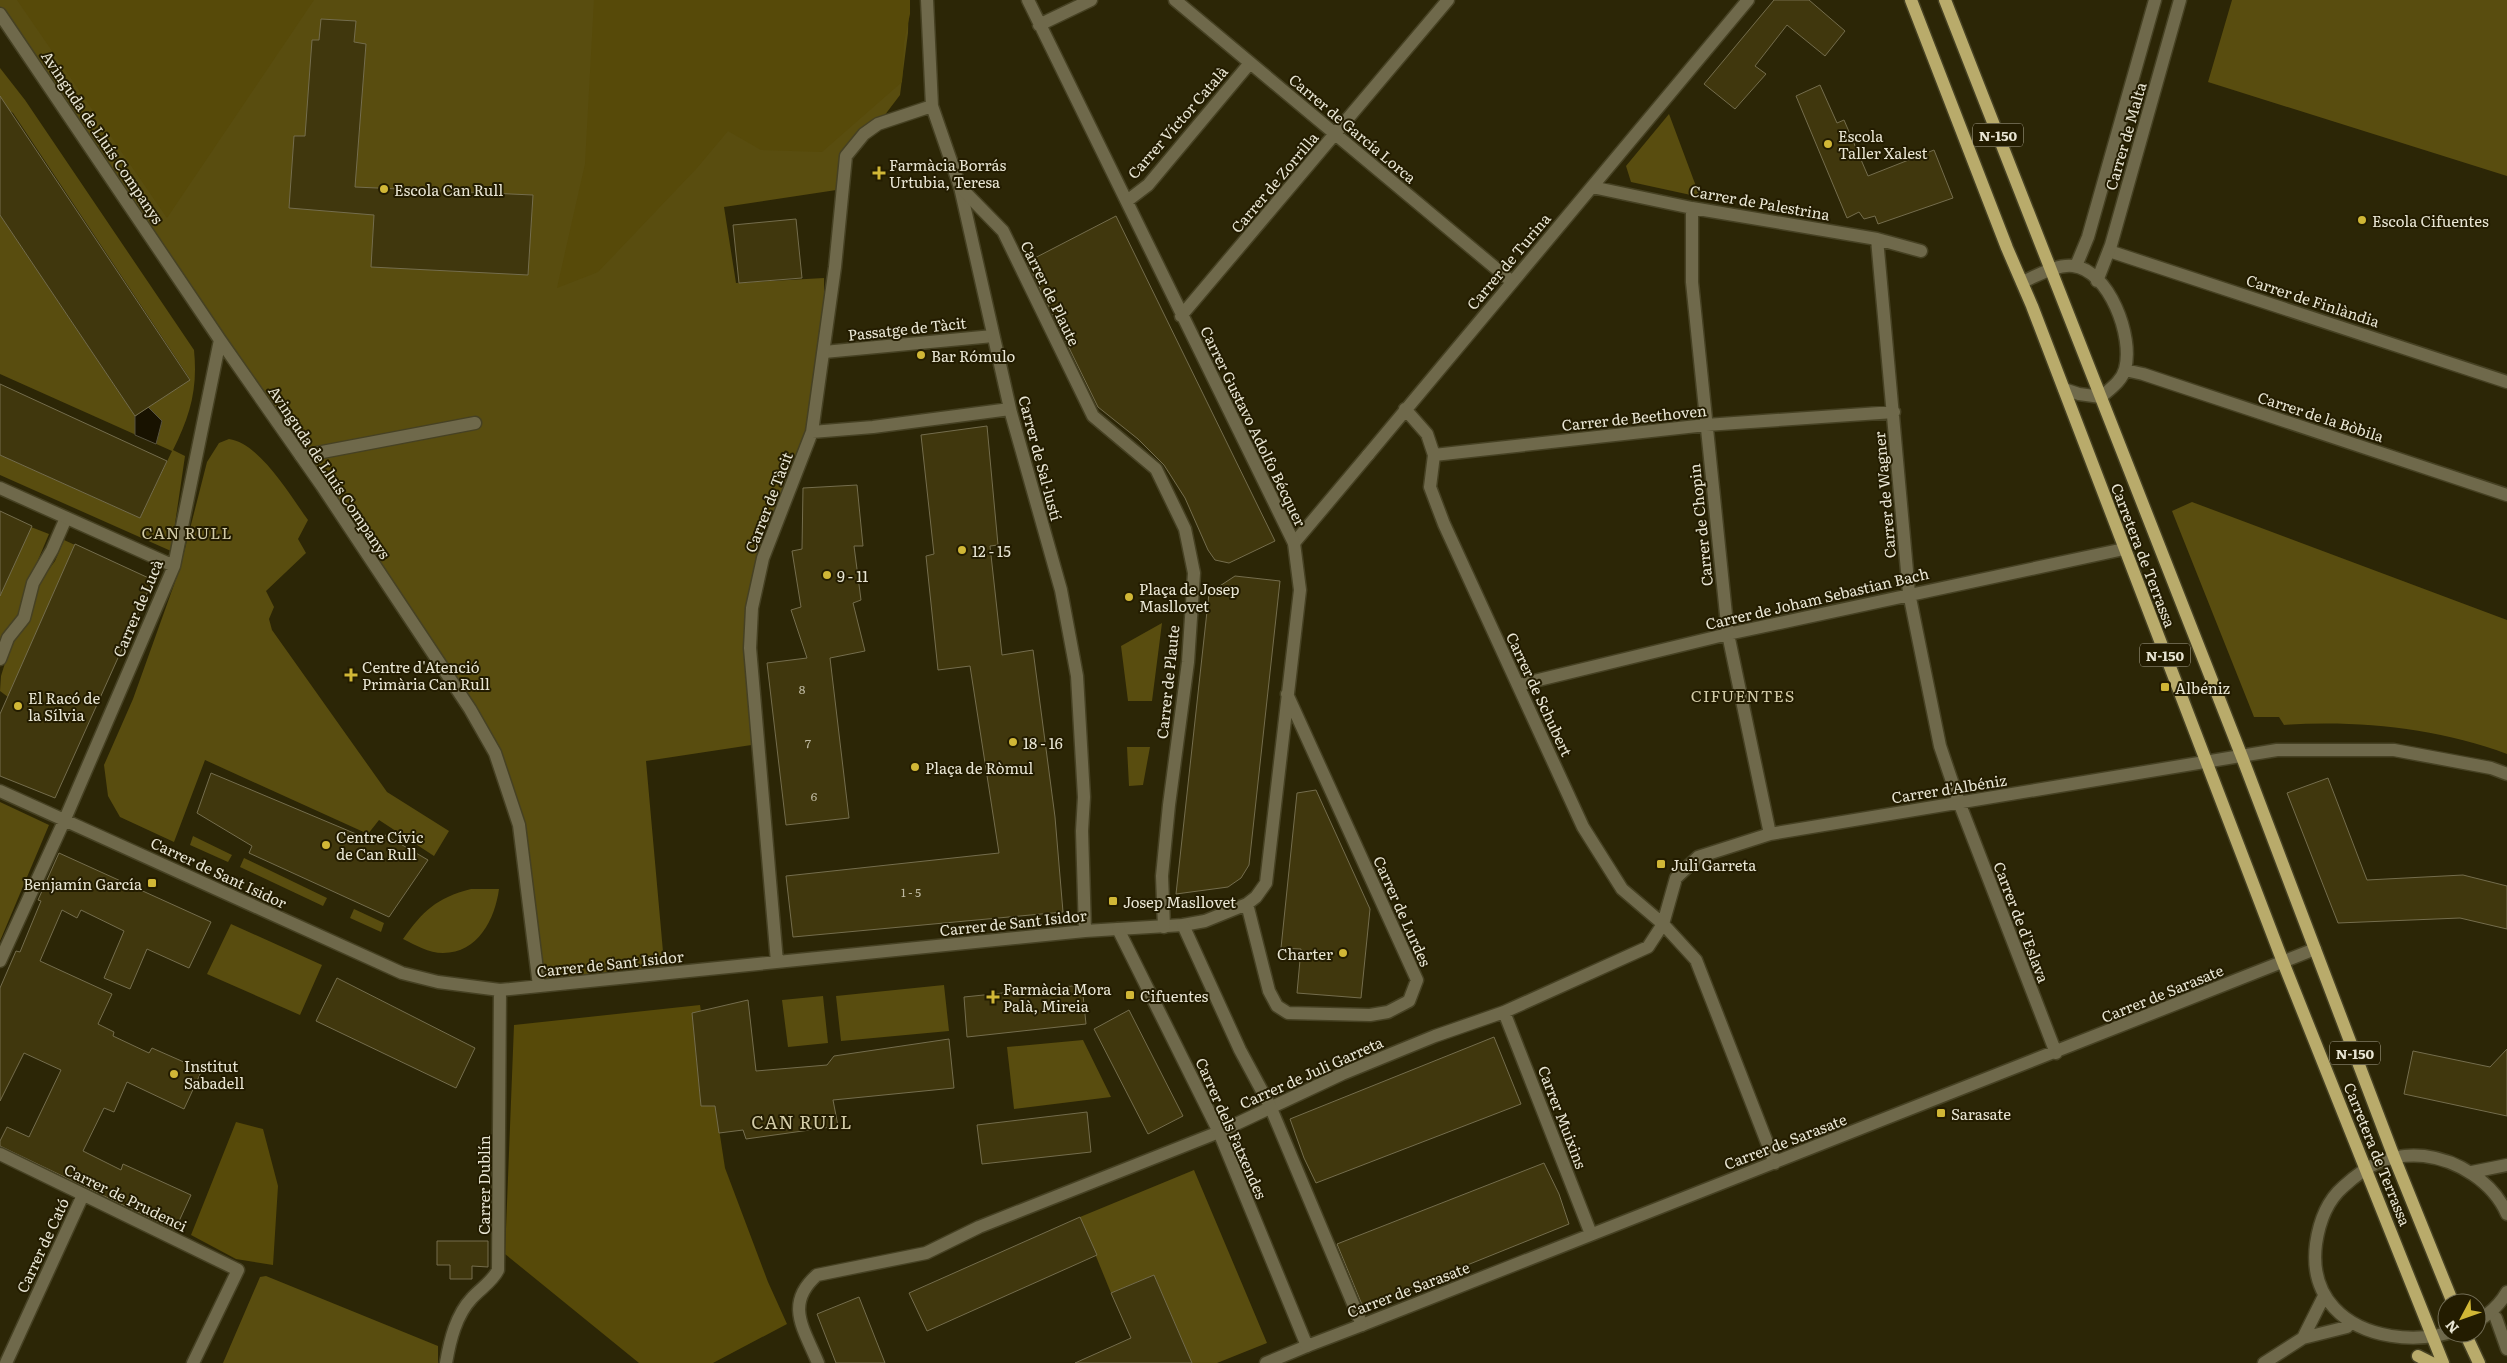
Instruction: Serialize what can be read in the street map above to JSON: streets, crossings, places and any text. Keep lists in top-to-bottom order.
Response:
{
  "streets": {
    "main road": ["N-150", "Carretera de Terrassa"],
    "street": [
      "Carrer Víctor Català",
      "Carrer de García Lorca",
      "Carrer de Malta",
      "Avinguda de Lluís Companys",
      "Carrer de Zorrilla",
      "Carrer de Palestrina",
      "Carrer de Turina",
      "Carrer de Plaute",
      "Carrer de Finlàndia",
      "Passatge de Tàcit",
      "Carrer de la Bòbila",
      "Carrer de Beethoven",
      "Carrer Gustavo Adolfo Bécquer",
      "Carrer de Sal·lustí",
      "Carrer de Wagner",
      "Carrer de Tàcit",
      "Carrer de Chopin",
      "Carrer de Joham Sebastian Bach",
      "Carrer de Lucà",
      "Carrer de Schubert",
      "Carrer d'Albéniz",
      "Carrer de Sant Isidor",
      "Carrer de Lurdes",
      "Carrer de d'Eslava",
      "Carrer de Sarasate",
      "Carrer de Juli Garreta",
      "Carrer Muixins",
      "Carrer dels Fatxendes",
      "Carrer Dublín",
      "Carrer de Prudenci",
      "Carrer de Cató"
    ]
  },
  "crossings": [
    ["Carrer Víctor Català", "Carrer de García Lorca"],
    ["Carrer Víctor Català", "Carrer Gustavo Adolfo Bécquer"],
    ["Carrer de García Lorca", "Carrer de Zorrilla"],
    ["Carrer de García Lorca", "Carrer de Turina"],
    ["Carrer de Malta", "Carrer de Finlàndia"],
    ["Avinguda de Lluís Companys", "Carrer de Lucà"],
    ["Avinguda de Lluís Companys", "Carrer de Sant Isidor"],
    ["Carrer de Zorrilla", "Carrer Gustavo Adolfo Bécquer"],
    ["Carrer de Palestrina", "Carrer de Turina"],
    ["Carrer de Palestrina", "Carrer de Wagner"],
    ["Carrer de Palestrina", "Carrer de Chopin"],
    ["Carrer de Turina", "Carrer Gustavo Adolfo Bécquer"],
    ["Carrer de Plaute", "Carrer de Sal·lustí"],
    ["Carrer de Plaute", "Carrer de Sant Isidor"],
    ["Passatge de Tàcit", "Carrer de Sal·lustí"],
    ["Passatge de Tàcit", "Carrer de Tàcit"],
    ["Carrer de Beethoven", "Carrer de Wagner"],
    ["Carrer de Beethoven", "Carrer de Chopin"],
    ["Carrer de Beethoven", "Carrer de Schubert"],
    ["Carrer Gustavo Adolfo Bécquer", "Carrer de Sant Isidor"],
    ["Carrer Gustavo Adolfo Bécquer", "Carrer de Lurdes"],
    ["Carrer de Sal·lustí", "Carrer de Tàcit"],
    ["Carrer de Sal·lustí", "Carrer de Sant Isidor"],
    ["Carrer de Wagner", "Carrer de Joham Sebastian Bach"],
    ["Carrer de Wagner", "Carrer d'Albéniz"],
    ["Carrer de Wagner", "Carrer de d'Eslava"],
    ["Carrer de Tàcit", "Carrer de Sant Isidor"],
    ["Carrer de Chopin", "Carrer de Joham Sebastian Bach"],
    ["Carrer de Chopin", "Carrer d'Albéniz"],
    ["Carretera de Terrassa", "Carrer de Joham Sebastian Bach"],
    ["Carretera de Terrassa", "Carrer d'Albéniz"],
    ["Carretera de Terrassa", "Carrer de Sarasate"],
    ["Carrer de Joham Sebastian Bach", "Carrer de Schubert"],
    ["Carrer de Lucà", "Carrer de Sant Isidor"],
    ["Carrer de Schubert", "Carrer de Sarasate"],
    ["Carrer de Schubert", "Carrer de Juli Garreta"],
    ["Carrer d'Albéniz", "Carrer de d'Eslava"],
    ["Carrer d'Albéniz", "Carrer de Juli Garreta"],
    ["Carrer de Sant Isidor", "Carrer de Lurdes"],
    ["Carrer de Sant Isidor", "Carrer dels Fatxendes"],
    ["Carrer de Sant Isidor", "Carrer Dublín"],
    ["Carrer de d'Eslava", "Carrer de Sarasate"],
    ["Carrer de Sarasate", "Carrer Muixins"],
    ["Carrer de Sarasate", "Carrer dels Fatxendes"],
    ["Carrer de Juli Garreta", "Carrer Muixins"],
    ["Carrer de Juli Garreta", "Carrer dels Fatxendes"],
    ["Carrer de Prudenci", "Carrer de Cató"]
  ],
  "districts": ["CAN RULL", "CIFUENTES", "CAN RULL"],
  "places": {
    "other": [
      "Escola Taller Xalest",
      "Escola Can Rull",
      "Escola Cifuentes",
      "Bar Rómulo",
      "12 - 15",
      "9 - 11",
      "Plaça de Josep Masllovet",
      "El Racó de la Sílvia",
      "18 - 16",
      "Plaça de Ròmul",
      "Centre Cívic de Can Rull",
      "Charter",
      "Institut Sabadell"
    ],
    "health": ["Farmàcia Borrás Urtubia, Teresa", "Centre d'Atenció Primària Can Rull", "Farmàcia Mora Palà, Mireia"],
    "transit": [
      "Albéniz",
      "Juli Garreta",
      "Benjamín García",
      "Josep Masllovet",
      "Cifuentes",
      "Sarasate"
    ]
  },
  "house_numbers": [
    "8",
    "7",
    "6",
    "1 - 5"
  ],
  "north": "bottom left"
}
